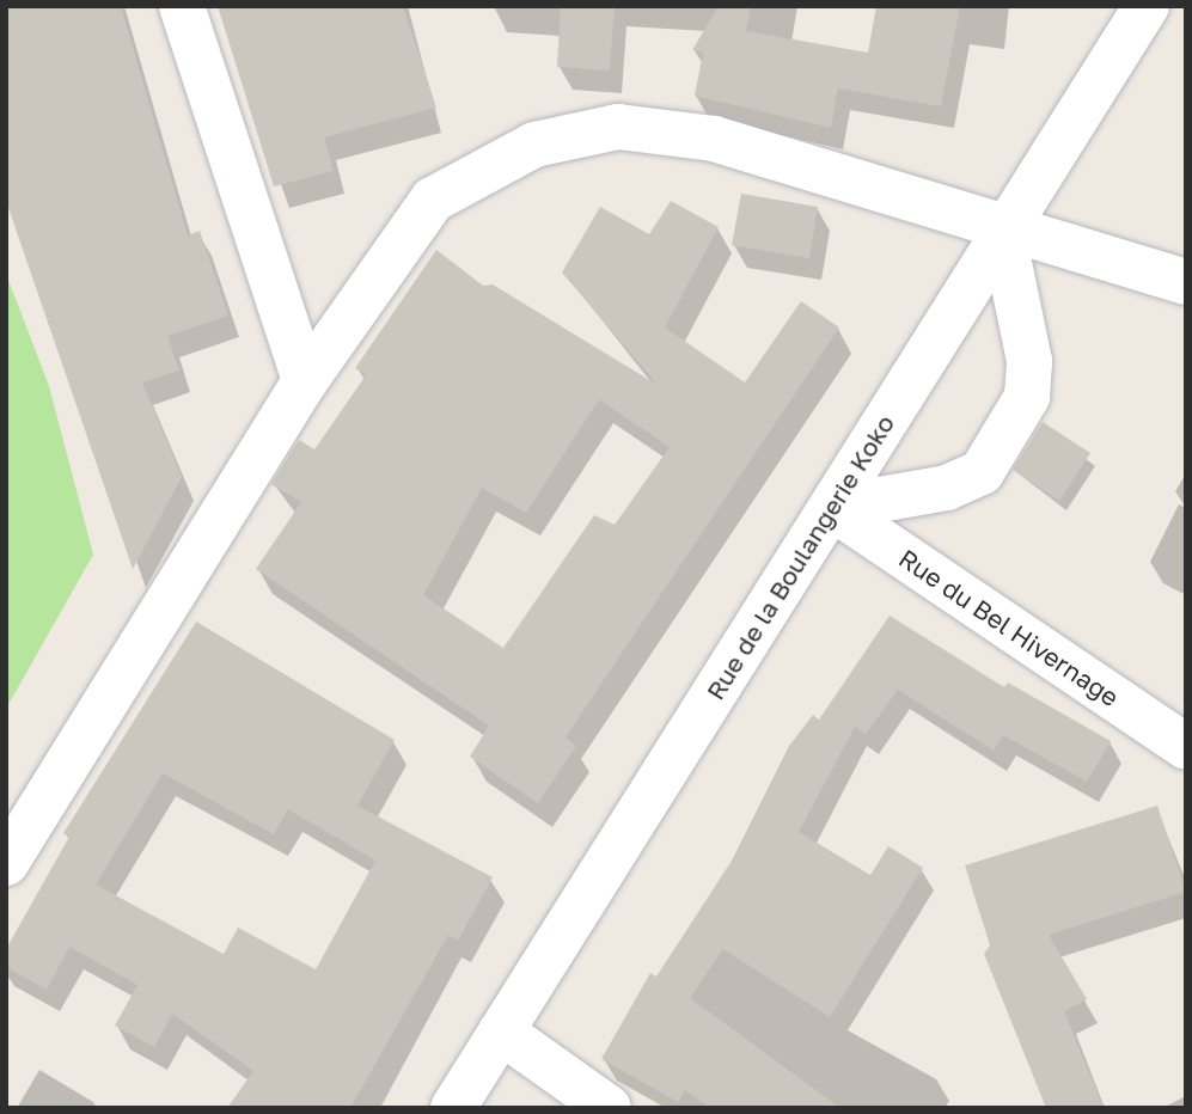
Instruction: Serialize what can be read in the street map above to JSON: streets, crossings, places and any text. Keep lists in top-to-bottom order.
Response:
{
  "streets": {
    "street": ["Rue de la Boulangerie Koko", "Rue du Bel Hivernage"]
  },
  "crossings": [
    ["Rue de la Boulangerie Koko", "Rue du Bel Hivernage"]
  ]
}
